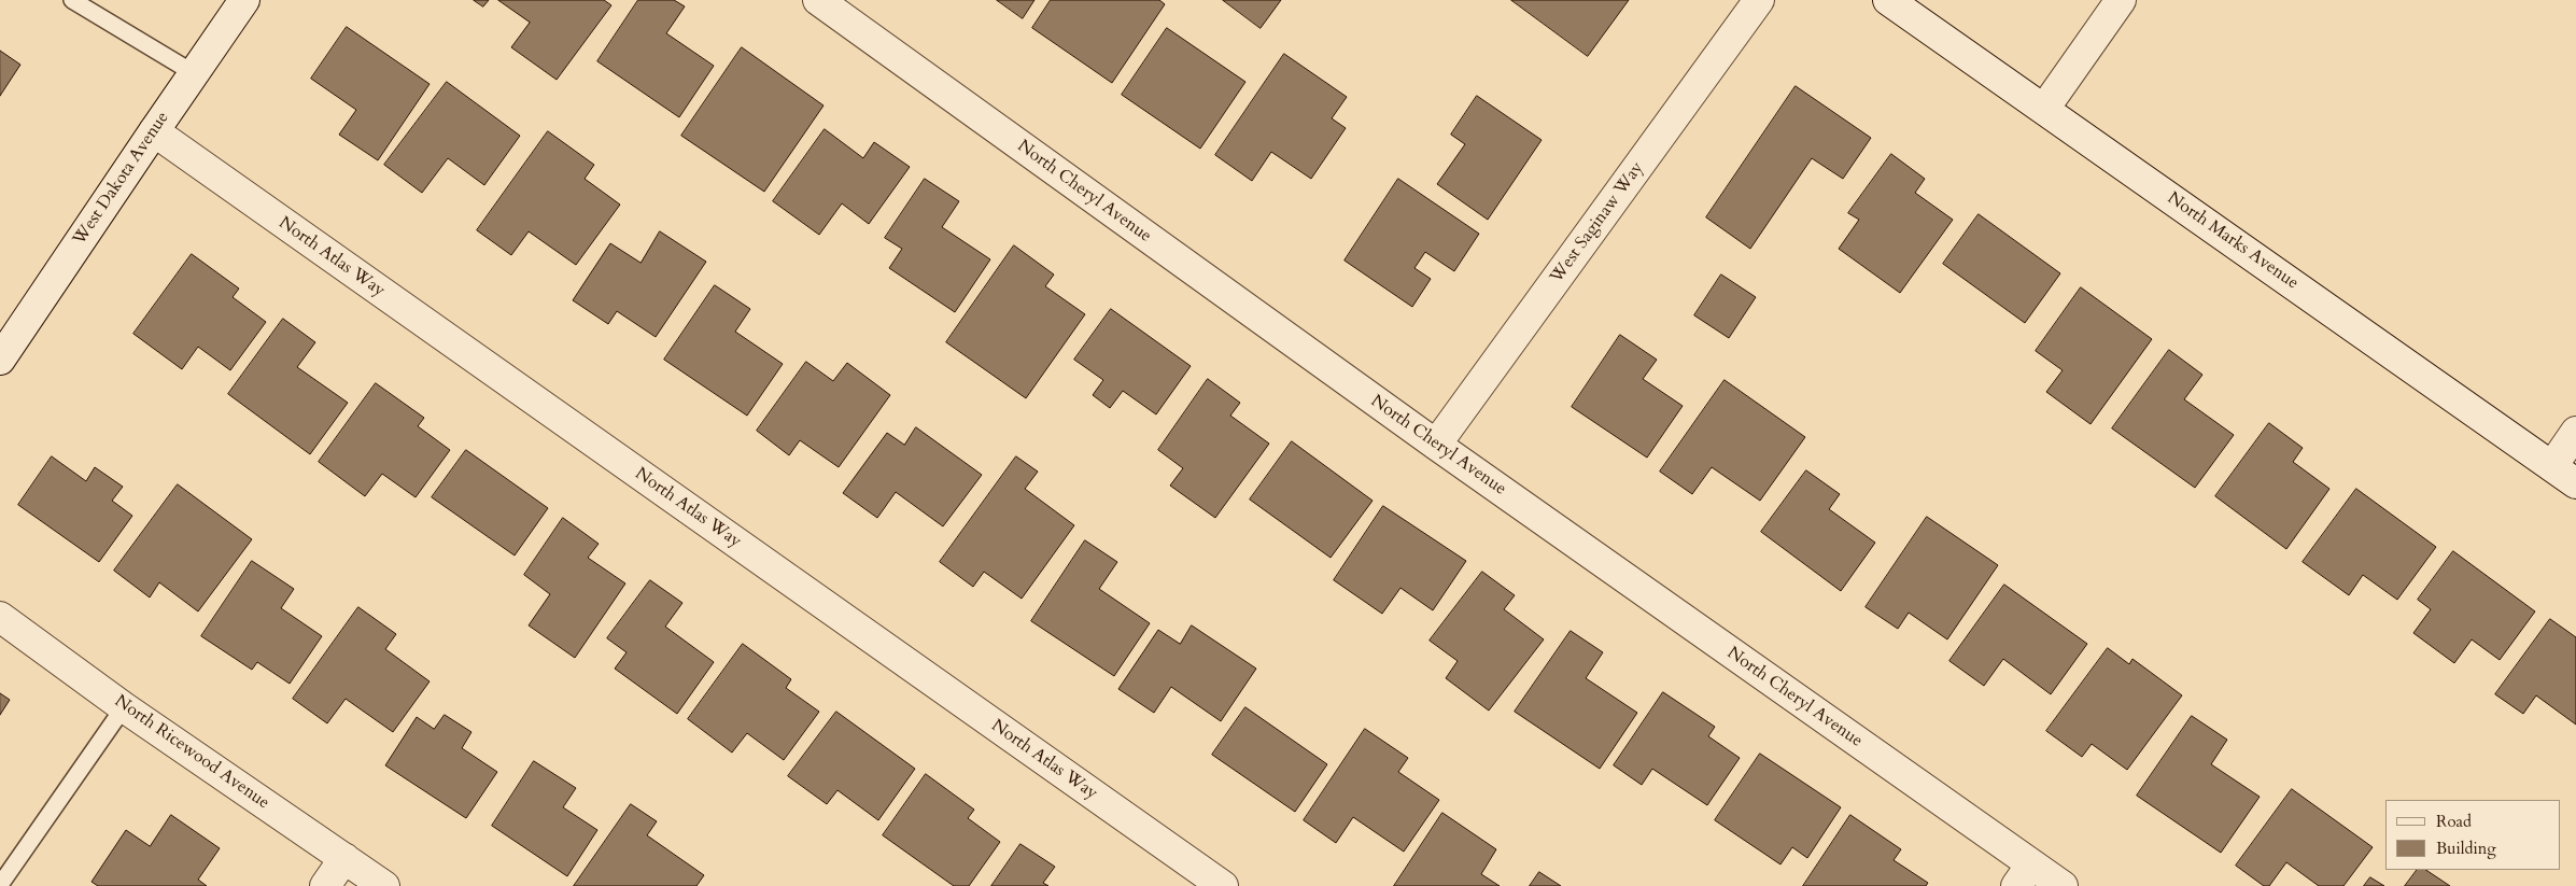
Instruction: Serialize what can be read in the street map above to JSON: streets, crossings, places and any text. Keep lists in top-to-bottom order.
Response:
{
  "streets": {
    "street": [
      "West Dakota Avenue",
      "North Cheryl Avenue",
      "West Saginaw Way",
      "North Marks Avenue",
      "North Atlas Way",
      "North Ricewood Avenue"
    ]
  },
  "crossings": [
    ["West Dakota Avenue", "North Atlas Way"],
    ["North Cheryl Avenue", "West Saginaw Way"]
  ],
  "legend": ["Road", "Building"]
}
